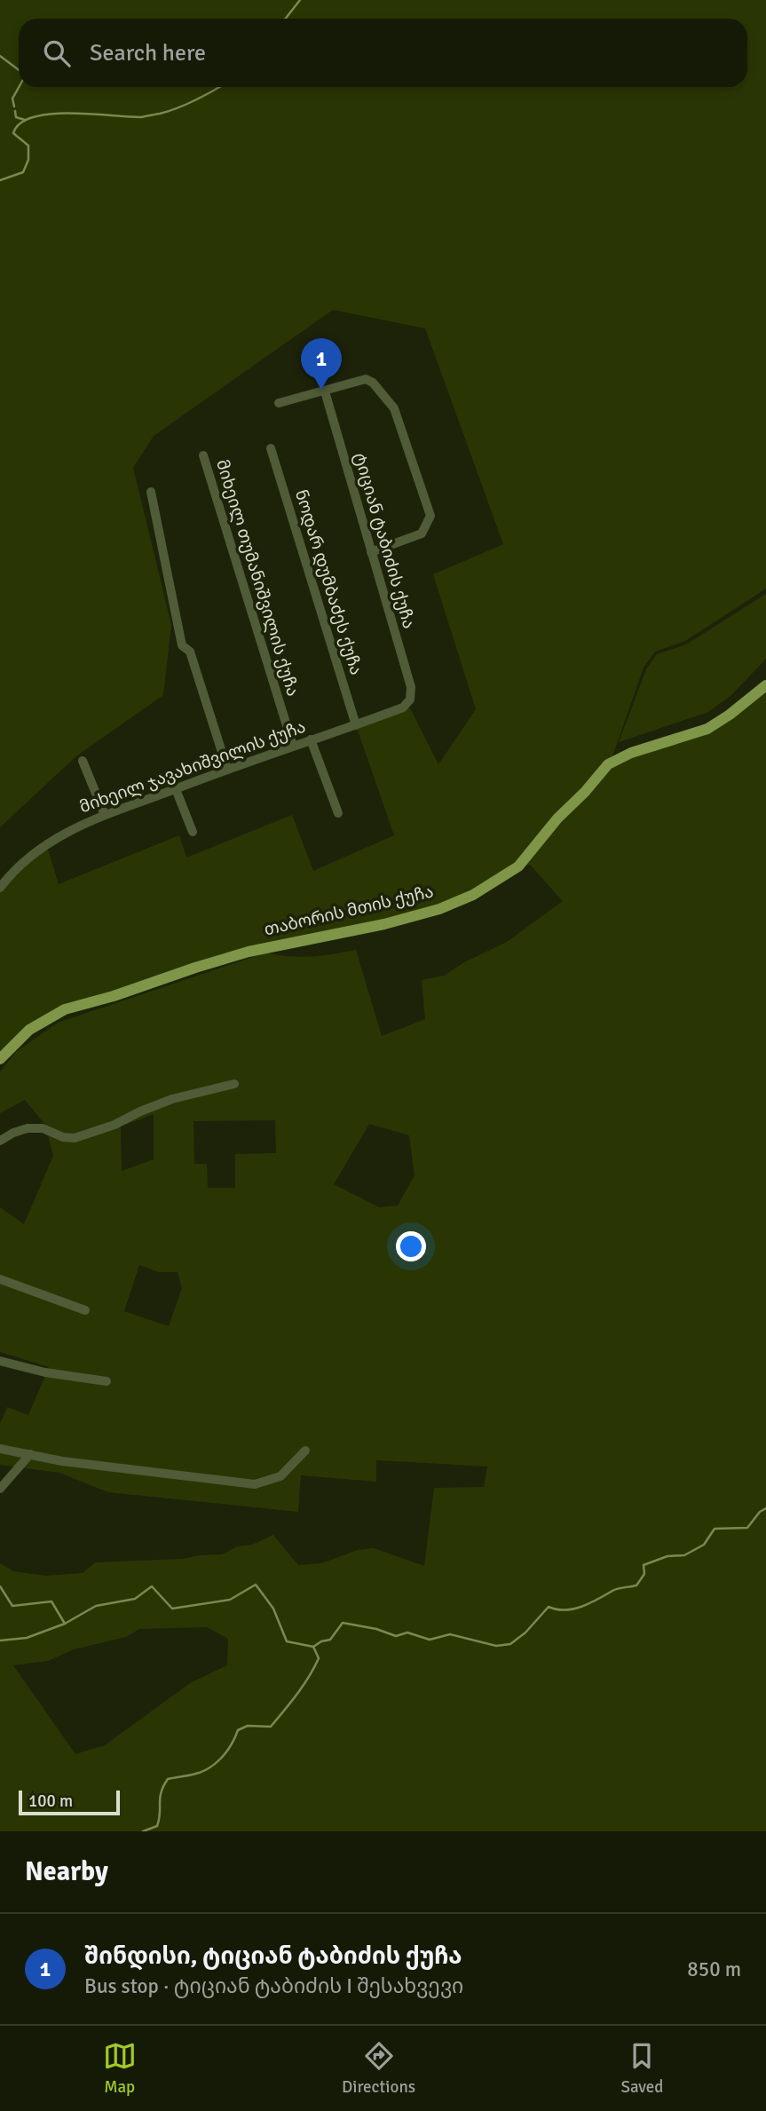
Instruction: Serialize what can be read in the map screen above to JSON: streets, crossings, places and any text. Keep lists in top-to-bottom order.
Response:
{
  "streets": {
    "main road": ["თაბორის მთის ქუჩა"],
    "street": [
      "ტიციან ტაბიძის ქუჩა",
      "მიხეილ თუმანიშვილის ქუჩა",
      "ნოდარ დუმბაძეს ქუჩა",
      "მიხეილ ჯავახიშვილის ქუჩა"
    ]
  },
  "crossings": [
    ["ტიციან ტაბიძის ქუჩა", "მიხეილ ჯავახიშვილის ქუჩა"],
    ["მიხეილ თუმანიშვილის ქუჩა", "მიხეილ ჯავახიშვილის ქუჩა"],
    ["ნოდარ დუმბაძეს ქუჩა", "მიხეილ ჯავახიშვილის ქუჩა"]
  ],
  "scale_bar": "100 m",
  "page": {
    "search": "Search here",
    "pins": "1",
    "scale": "100 m",
    "heading": "Nearby",
    "list": [
      {
        "mark": "1",
        "name": "შინდისი, ტიციან ტაბიძის ქუჩა",
        "note": "Bus stop · ტიციან ტაბიძის I შესახვევი",
        "value": "850 m"
      }
    ],
    "nav": ["Map", "Directions", "Saved"]
  }
}
